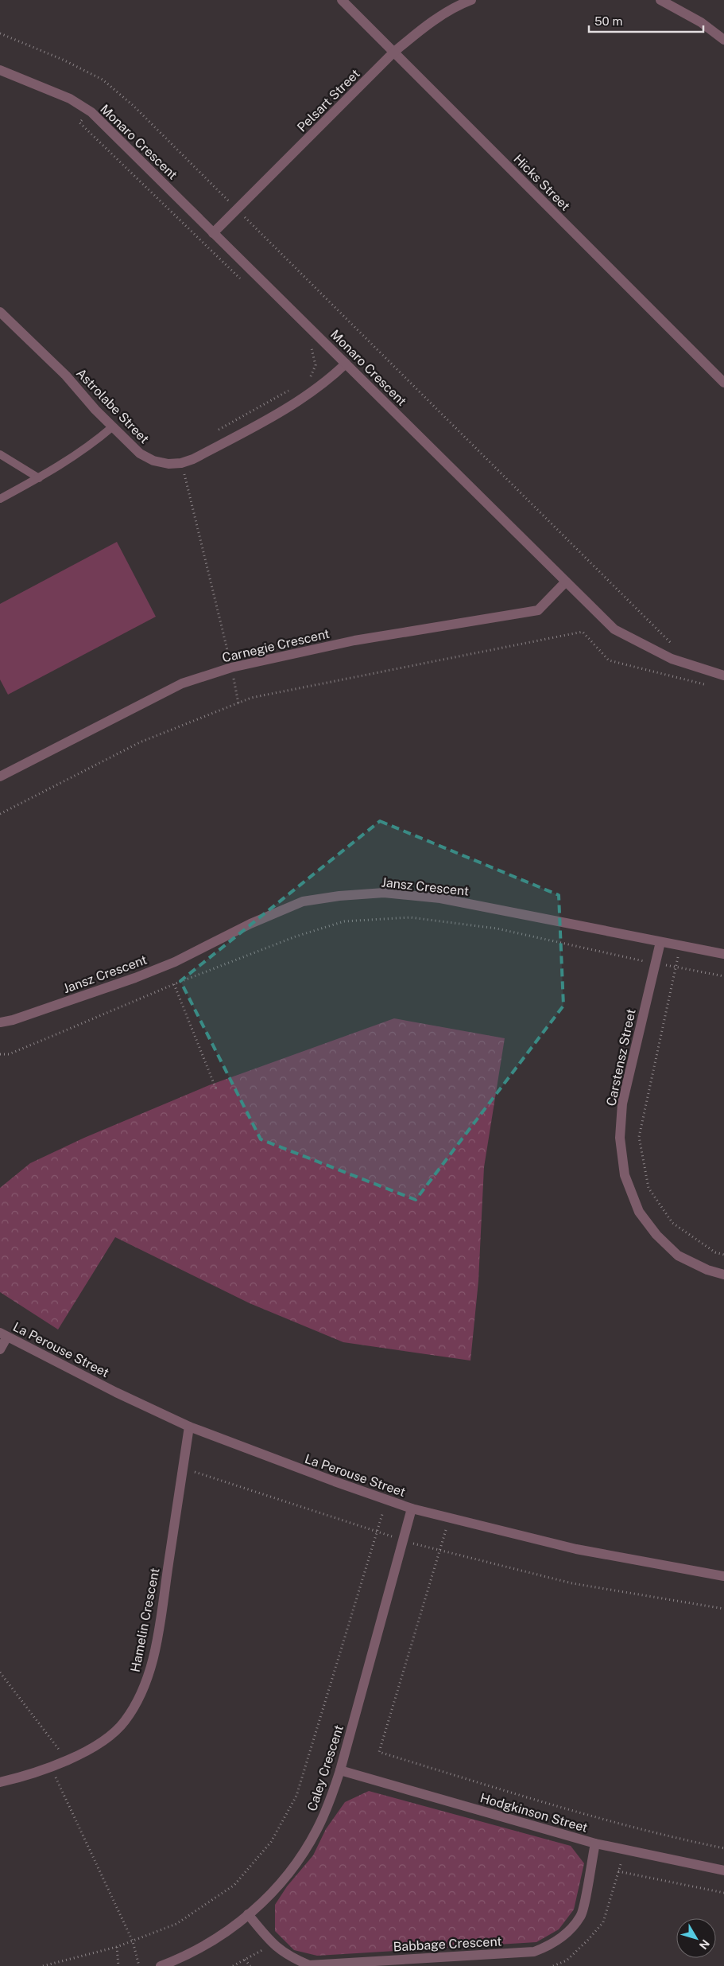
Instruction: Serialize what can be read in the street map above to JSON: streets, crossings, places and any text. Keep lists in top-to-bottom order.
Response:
{
  "streets": {
    "street": [
      "Pelsart Street",
      "Monaro Crescent",
      "Hicks Street",
      "Astrolabe Street",
      "Carnegie Crescent",
      "Jansz Crescent",
      "Carstensz Street",
      "La Perouse Street",
      "Hamelin Crescent",
      "Caley Crescent",
      "Hodgkinson Street",
      "Babbage Crescent"
    ]
  },
  "crossings": [
    ["Pelsart Street", "Monaro Crescent"],
    ["Pelsart Street", "Hicks Street"],
    ["Monaro Crescent", "Astrolabe Street"],
    ["Monaro Crescent", "Carnegie Crescent"],
    ["Jansz Crescent", "Carstensz Street"],
    ["La Perouse Street", "Hamelin Crescent"],
    ["La Perouse Street", "Caley Crescent"],
    ["Caley Crescent", "Hodgkinson Street"],
    ["Caley Crescent", "Babbage Crescent"],
    ["Hodgkinson Street", "Babbage Crescent"]
  ],
  "scale_bar": "50 m",
  "north": "bottom right"
}
